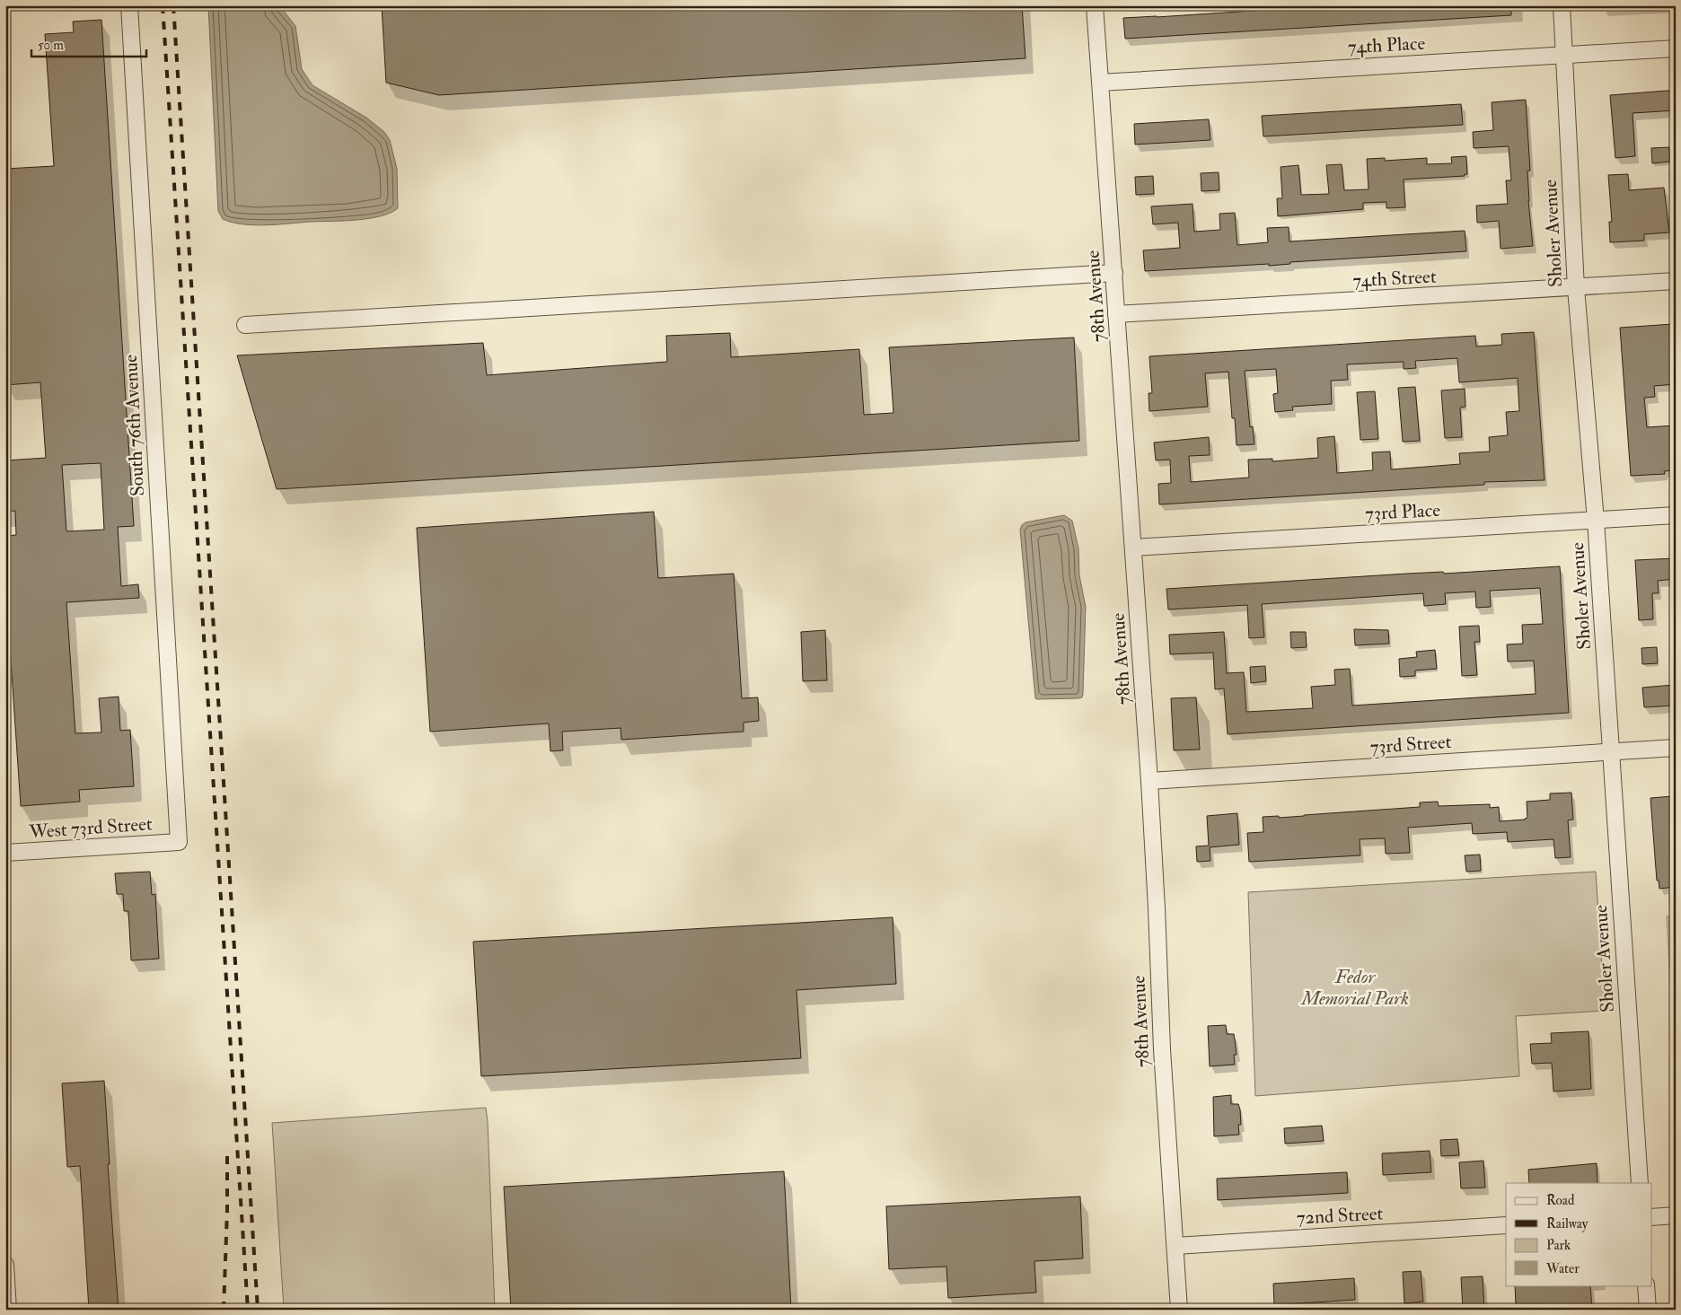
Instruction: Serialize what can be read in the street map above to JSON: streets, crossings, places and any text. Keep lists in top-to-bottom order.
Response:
{
  "streets": {
    "street": [
      "74th Place",
      "Sholer Avenue",
      "74th Street",
      "78th Avenue",
      "South 76th Avenue",
      "73rd Place",
      "73rd Street",
      "West 73rd Street",
      "72nd Street"
    ]
  },
  "crossings": [
    ["74th Place", "Sholer Avenue"],
    ["74th Place", "78th Avenue"],
    ["Sholer Avenue", "74th Street"],
    ["Sholer Avenue", "73rd Place"],
    ["Sholer Avenue", "73rd Street"],
    ["74th Street", "78th Avenue"],
    ["78th Avenue", "73rd Place"],
    ["78th Avenue", "73rd Street"],
    ["78th Avenue", "72nd Street"],
    ["South 76th Avenue", "West 73rd Street"]
  ],
  "parks": ["Fedor Memorial Park"],
  "legend": [
    "Road",
    "Railway",
    "Park",
    "Water"
  ],
  "scale_bar": "50 m"
}
